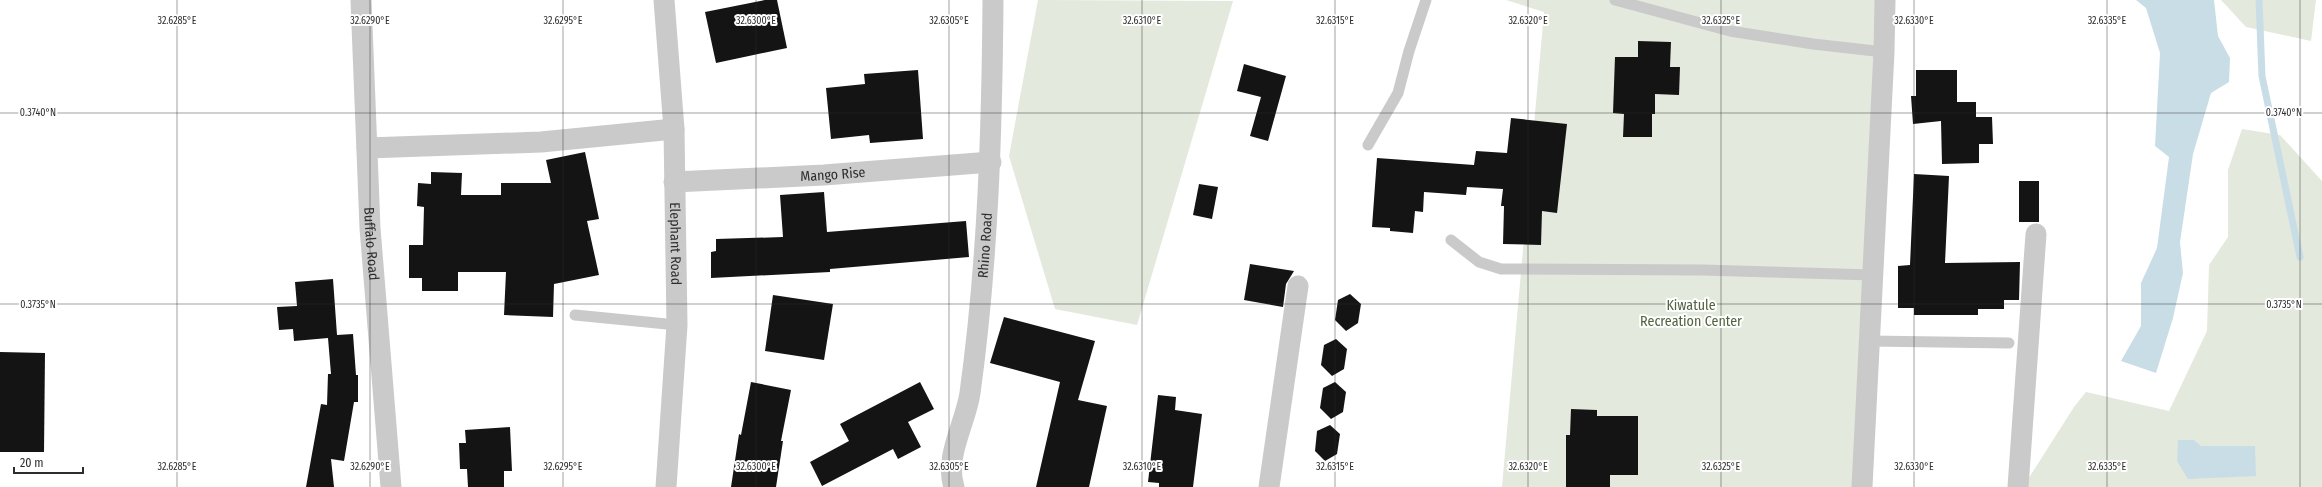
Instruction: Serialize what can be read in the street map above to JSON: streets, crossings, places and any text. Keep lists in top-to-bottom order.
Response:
{
  "streets": {
    "street": [
      "Mango Rise",
      "Elephant Road",
      "Buffalo Road",
      "Rhino Road"
    ]
  },
  "crossings": [
    ["Mango Rise", "Elephant Road"],
    ["Mango Rise", "Rhino Road"]
  ],
  "parks": ["Kiwatule Recreation Center"],
  "scale_bar": "20 m",
  "coordinates": [
    "32.6285°E",
    "32.6290°E",
    "32.6295°E",
    "32.6300°E",
    "32.6305°E",
    "32.6310°E",
    "32.6315°E",
    "32.6320°E",
    "32.6325°E",
    "32.6330°E",
    "32.6335°E",
    "0.3740°N",
    "0.3735°N"
  ]
}
